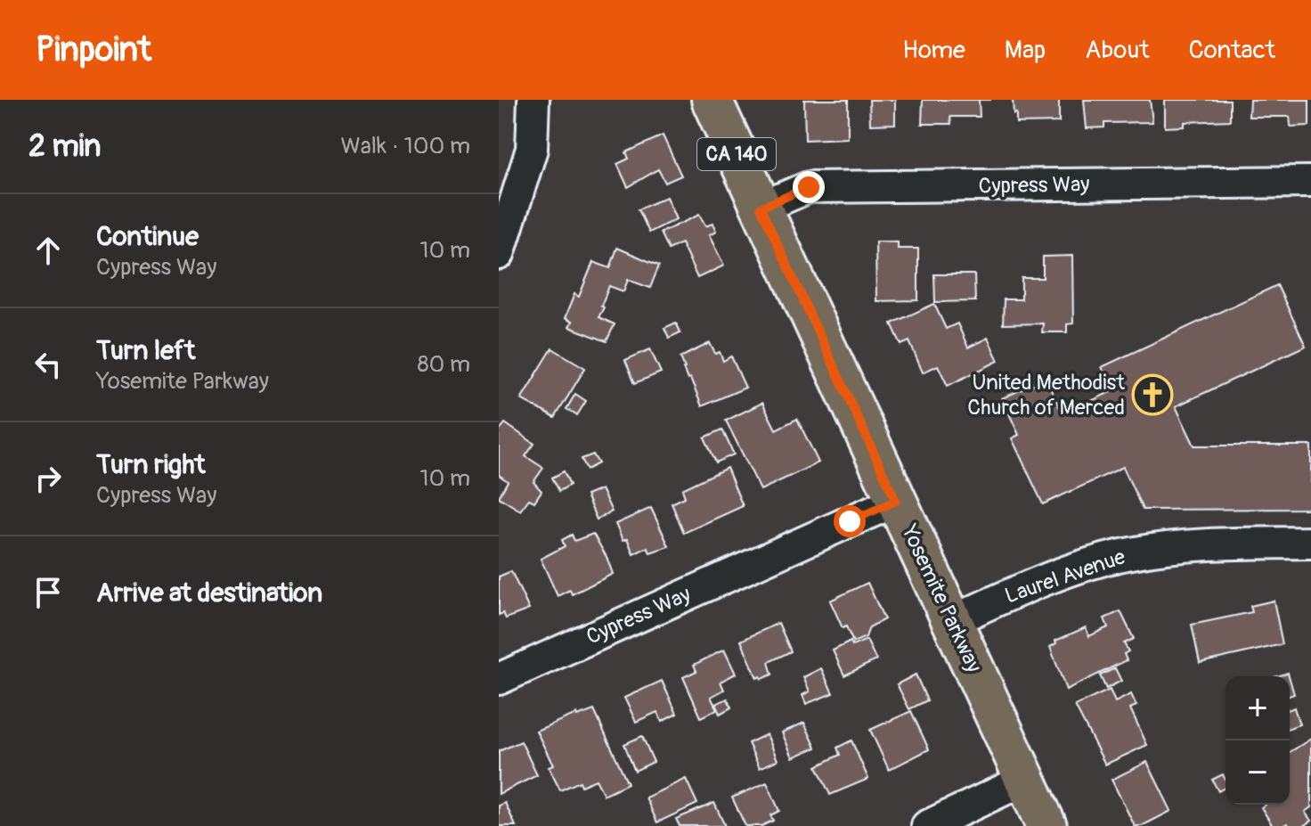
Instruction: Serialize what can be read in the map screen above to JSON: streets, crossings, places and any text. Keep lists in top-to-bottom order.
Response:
{
  "streets": {
    "main road": ["CA 140", "Yosemite Parkway"],
    "street": ["Cypress Way", "Laurel Avenue"]
  },
  "crossings": [
    ["Cypress Way", "Yosemite Parkway"],
    ["Laurel Avenue", "Yosemite Parkway"]
  ],
  "places": {
    "church": ["United Methodist Church of Merced"]
  },
  "page": {
    "header": "Pinpoint",
    "nav": [
      "Home",
      "Map",
      "About",
      "Contact"
    ],
    "heading": ["2 min", "Walk · 100 m"],
    "list": [
      ["Continue", "Cypress Way", "10 m"],
      ["Turn left", "Yosemite Parkway", "80 m"],
      ["Turn right", "Cypress Way", "10 m"],
      "Arrive at destination"
    ],
    "map_buttons": ["+", "−"]
  }
}
